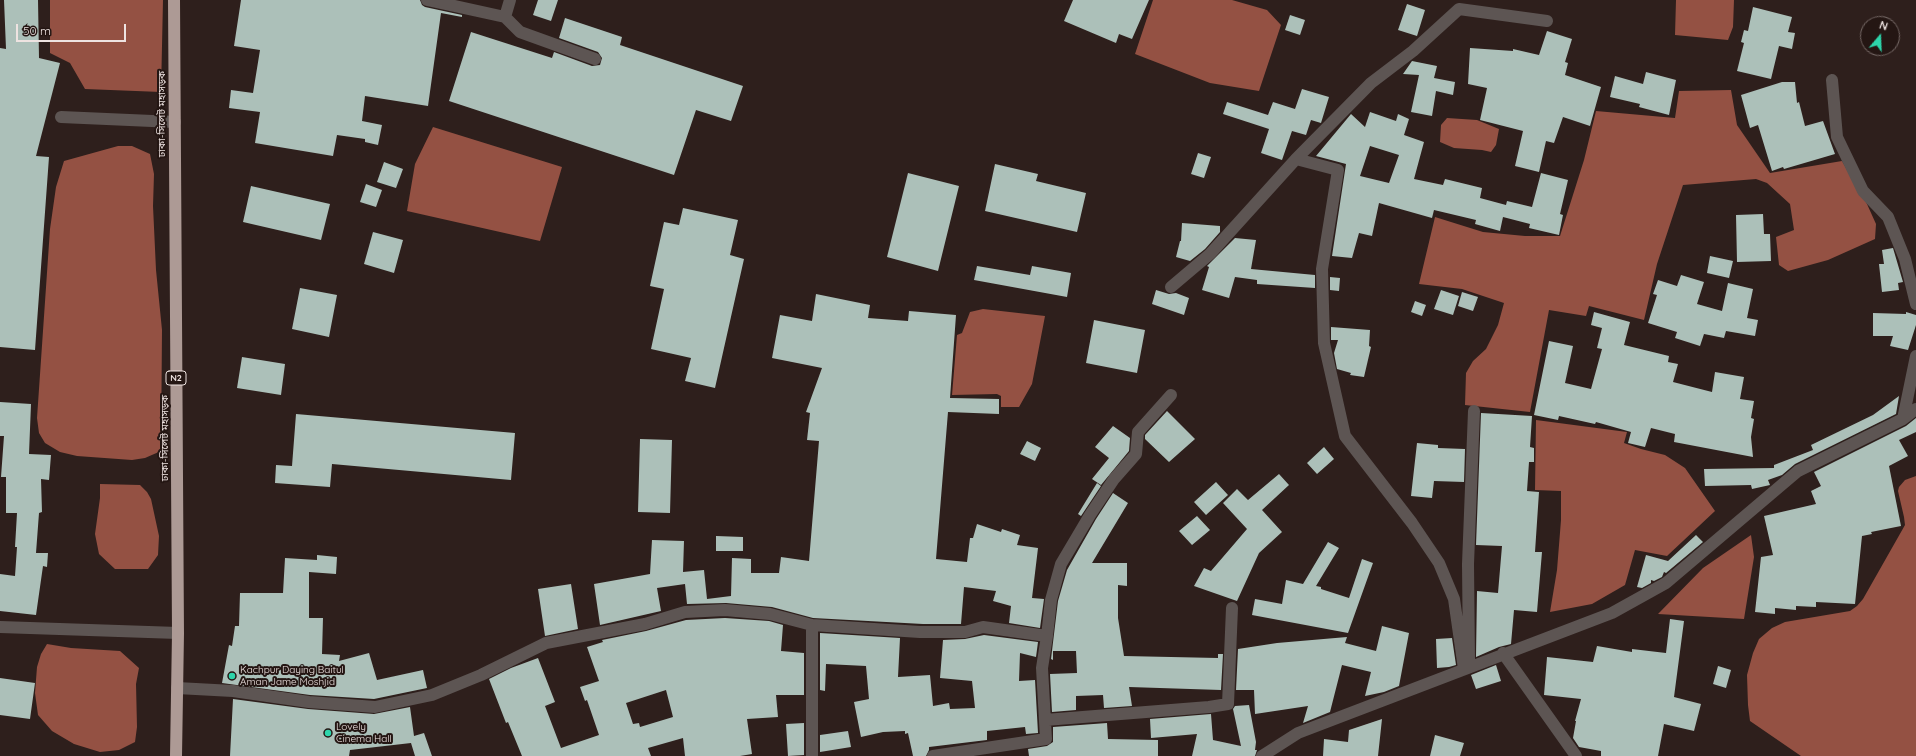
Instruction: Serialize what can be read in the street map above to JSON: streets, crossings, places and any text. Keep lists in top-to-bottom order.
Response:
{
  "streets": {
    "highway": ["ঢাকা-সিলেট মহাসড়ক", "N2"]
  },
  "places": ["Kachpur Daying Baitul Aman Jame Moshjid", "Lovely Cinema Hall"],
  "scale_bar": "50 m",
  "north": "top"
}
